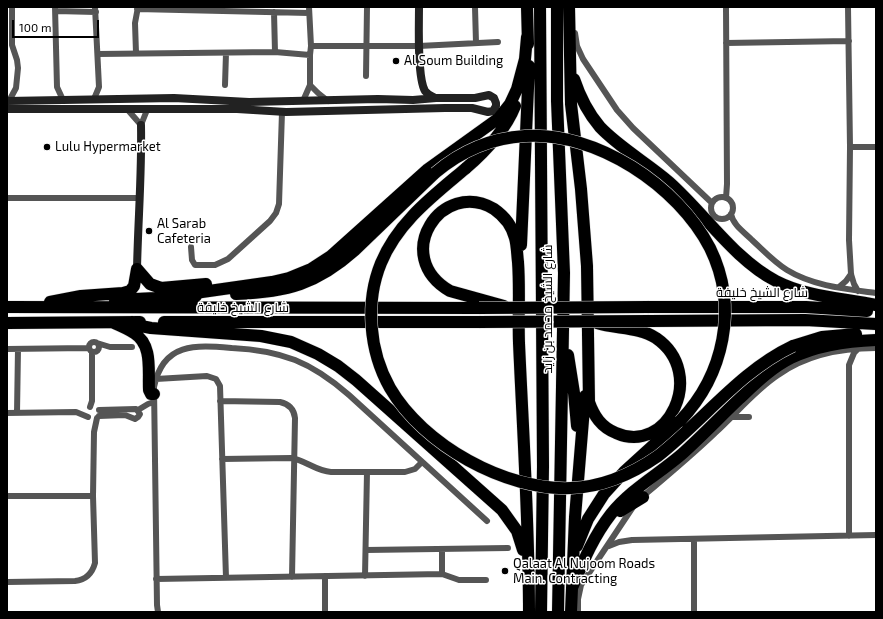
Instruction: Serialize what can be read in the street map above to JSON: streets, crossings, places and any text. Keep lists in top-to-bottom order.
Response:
{
  "streets": {
    "highway": ["شارع الشيخ خليفة", "شارع الشيخ محمد بن زايد"]
  },
  "places": [
    "Al Soum Building",
    "Lulu Hypermarket",
    "Al Sarab Cafeteria",
    "Qalaat Al Nujoom Roads Main. Contracting"
  ],
  "scale_bar": "100 m"
}
